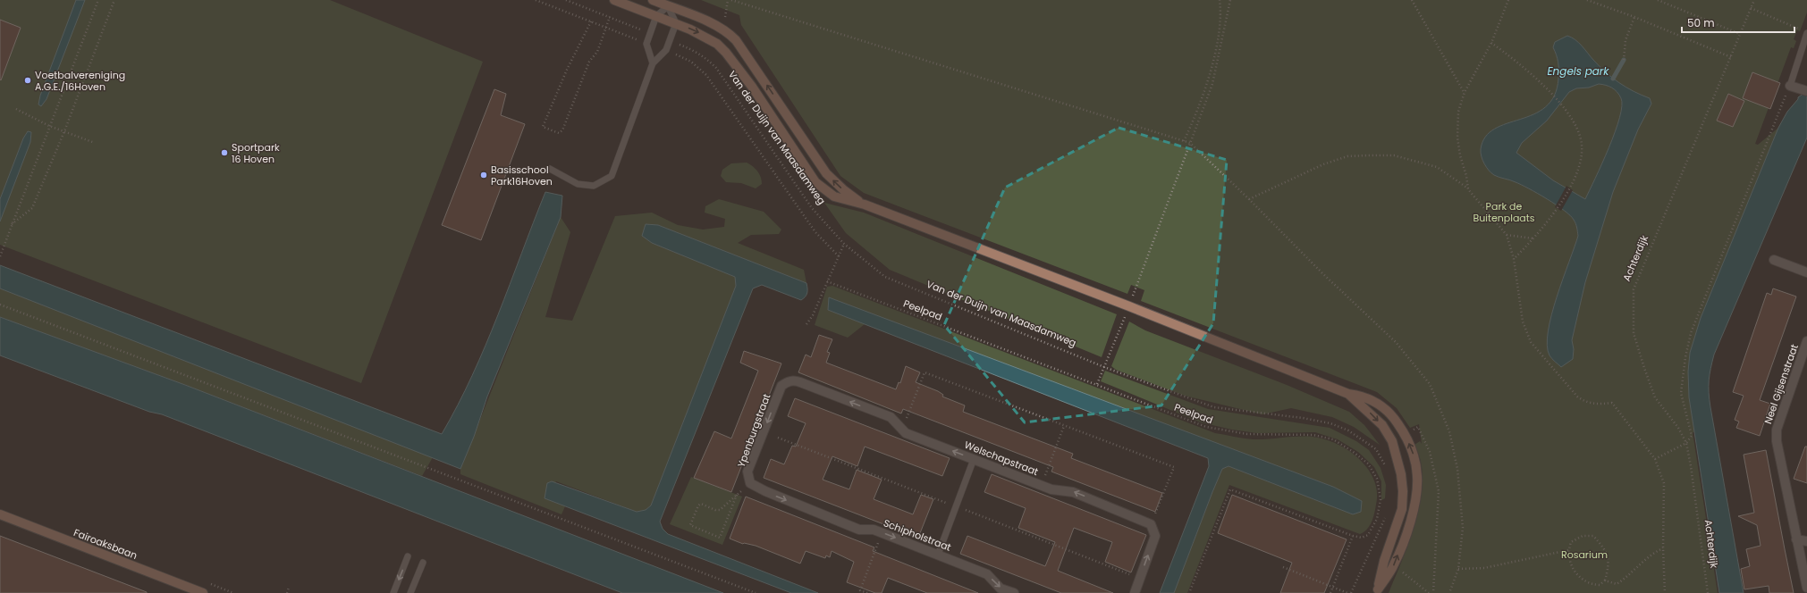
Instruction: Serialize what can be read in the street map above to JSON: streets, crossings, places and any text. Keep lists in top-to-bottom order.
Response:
{
  "streets": {
    "street": [
      "Van der Duijn van Maasdamweg",
      "Neel Gijsenstraat",
      "Ypenburgstraat",
      "Welschapstraat",
      "Schipholstraat",
      "Fairoaksbaan"
    ],
    "path": ["Achterdijk", "Peelpad"]
  },
  "crossings": [
    ["Ypenburgstraat", "Welschapstraat"],
    ["Ypenburgstraat", "Schipholstraat"]
  ],
  "one_way": ["Ypenburgstraat", "Welschapstraat", "Schipholstraat"],
  "water": ["Engels park"],
  "parks": ["Park de Buitenplaats", "Rosarium"],
  "places": ["Voetbalvereniging A.G.E./16Hoven", "Sportpark 16 Hoven", "Basisschool Park16Hoven"],
  "scale_bar": "50 m"
}
